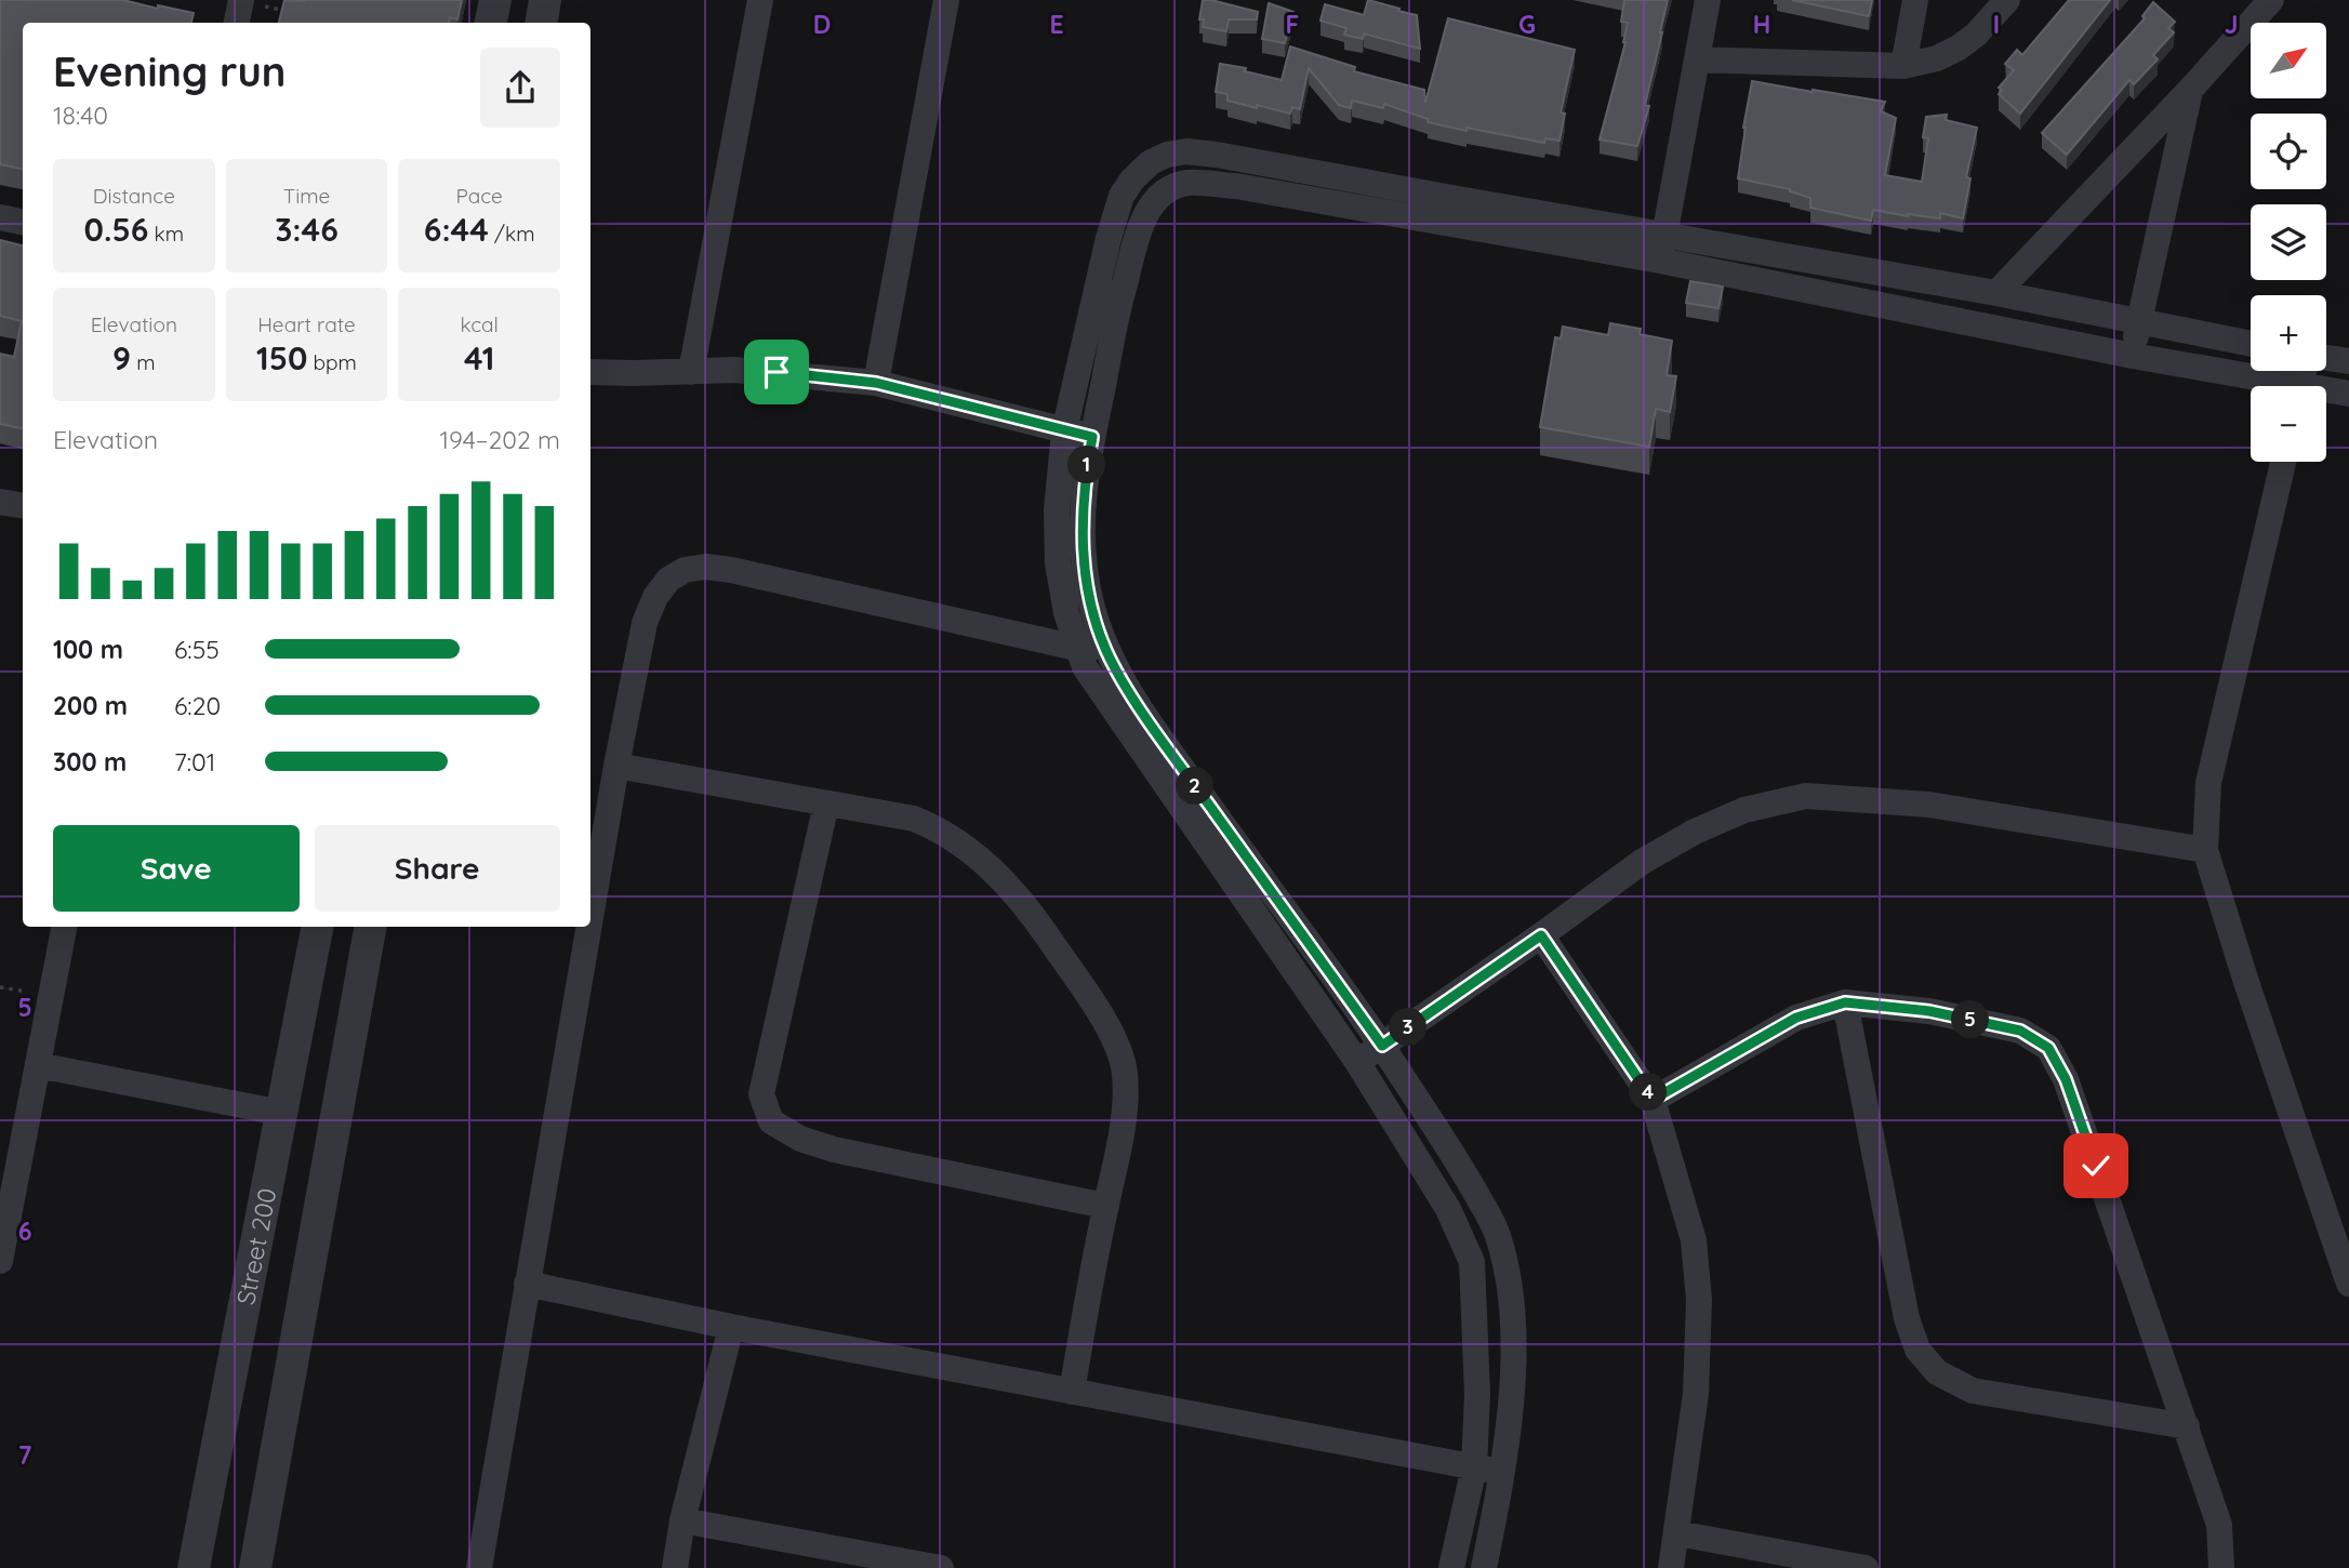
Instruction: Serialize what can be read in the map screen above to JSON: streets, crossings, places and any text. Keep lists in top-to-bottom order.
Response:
{
  "streets": {
    "street": ["Street 200"]
  },
  "north": "top right",
  "page": {
    "map_buttons": ["+", "−"],
    "heading": ["Evening run", "18:40"],
    "stats": [
      ["Distance", "0.56 km"],
      ["Time", "3:46"],
      ["Pace", "6:44 /km"],
      ["Elevation", "9 m"],
      ["Heart rate", "150 bpm"],
      ["kcal", "41"]
    ],
    "chart": ["Elevation", "194–202 m"],
    "pins": [
      "1",
      "2",
      "5",
      "3",
      "4"
    ],
    "list": [
      {
        "name": "100 m",
        "note": "6:55"
      },
      {
        "name": "200 m",
        "note": "6:20"
      },
      {
        "name": "300 m",
        "note": "7:01"
      }
    ],
    "buttons": ["Save", "Share"]
  },
  "grid": {
    "columns": [
      "D",
      "E",
      "F",
      "G",
      "H",
      "I",
      "J"
    ],
    "rows": ["5", "6", "7"]
  }
}
